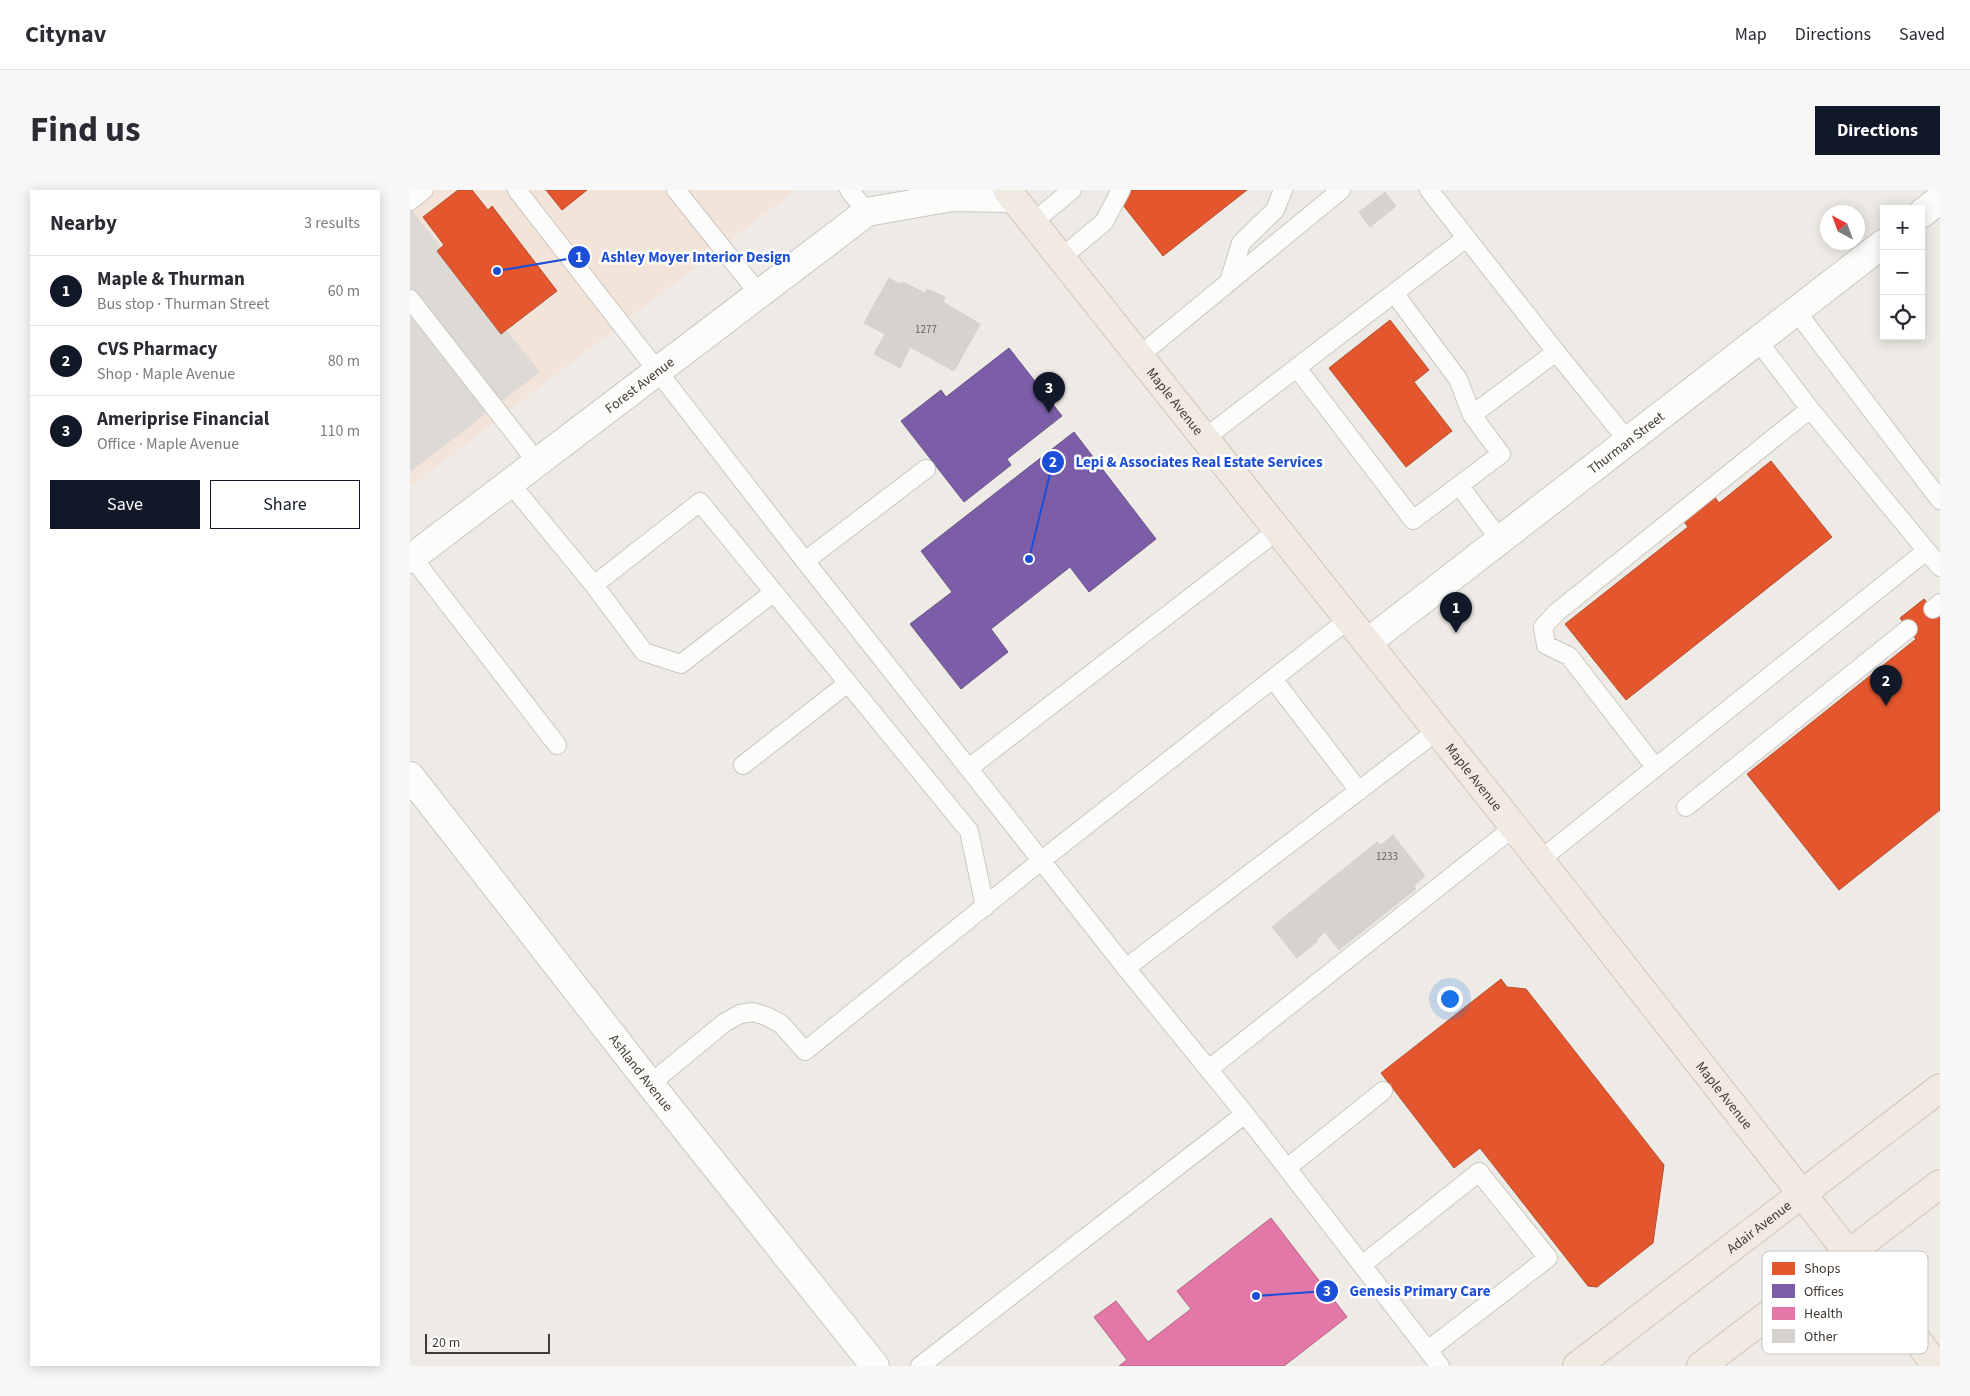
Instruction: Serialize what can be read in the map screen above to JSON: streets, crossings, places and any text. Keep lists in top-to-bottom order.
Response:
{
  "streets": {
    "main road": ["Maple Avenue", "Adair Avenue"],
    "street": ["Forest Avenue", "Thurman Street", "Ashland Avenue"]
  },
  "crossings": [
    ["Forest Avenue", "Maple Avenue"],
    ["Maple Avenue", "Thurman Street"],
    ["Maple Avenue", "Adair Avenue"]
  ],
  "places": ["Ashley Moyer Interior Design", "Lepi & Associates Real Estate Services", "Genesis Primary Care"],
  "house_numbers": ["1277", "1233"],
  "legend": [
    "Shops",
    "Offices",
    "Health",
    "Other"
  ],
  "scale_bar": "20 m",
  "north": "top left",
  "page": {
    "header": "Citynav",
    "nav": ["Map", "Directions", "Saved"],
    "title": "Find us",
    "buttons": [
      "Directions",
      ["Save", "Share"]
    ],
    "heading": ["Nearby", "3 results"],
    "map_buttons": ["+", "−"],
    "list": [
      {
        "mark": "1",
        "name": "Maple & Thurman",
        "note": "Bus stop · Thurman Street",
        "value": "60 m"
      },
      {
        "mark": "2",
        "name": "CVS Pharmacy",
        "note": "Shop · Maple Avenue",
        "value": "80 m"
      },
      {
        "mark": "3",
        "name": "Ameriprise Financial",
        "note": "Office · Maple Avenue",
        "value": "110 m"
      }
    ],
    "pins": ["3", "1", "2"],
    "scale": "20 m"
  }
}
